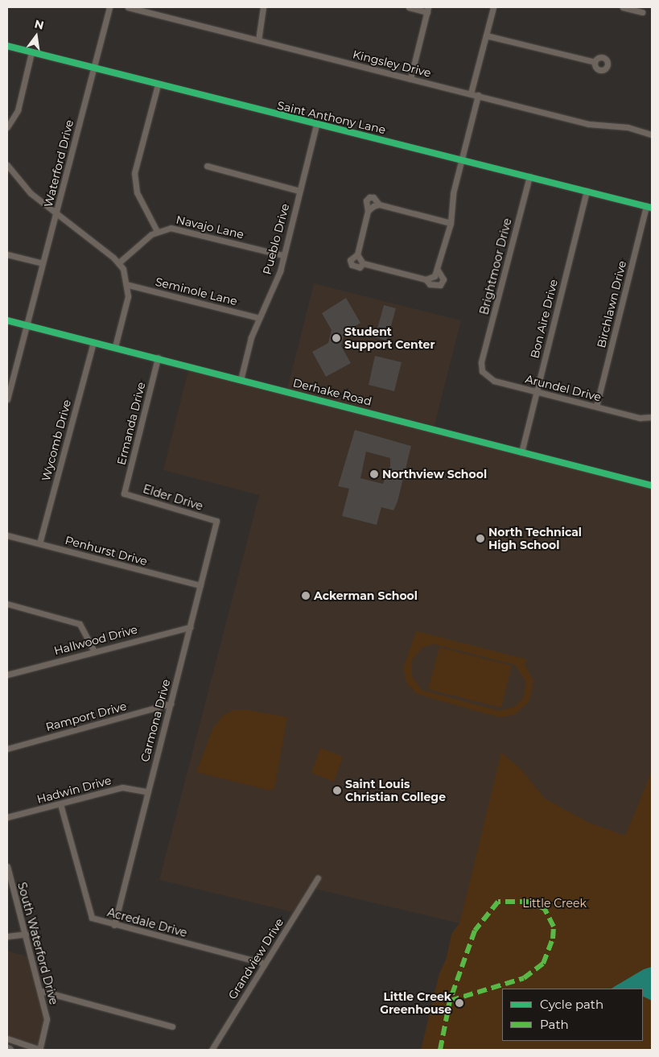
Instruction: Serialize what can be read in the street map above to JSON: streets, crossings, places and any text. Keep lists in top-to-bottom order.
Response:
{
  "streets": {
    "street": [
      "Kingsley Drive",
      "Saint Anthony Lane",
      "Waterford Drive",
      "Navajo Lane",
      "Pueblo Drive",
      "Brightmoor Drive",
      "Seminole Lane",
      "Birchlawn Drive",
      "Bon Aire Drive",
      "Arundel Drive",
      "Derhake Road",
      "Ermanda Drive",
      "Wycomb Drive",
      "Elder Drive",
      "Penhurst Drive",
      "Hallwood Drive",
      "Ramport Drive",
      "Carmona Drive",
      "Hadwin Drive",
      "Acredale Drive",
      "South Waterford Drive",
      "Grandview Drive"
    ]
  },
  "crossings": [
    ["Saint Anthony Lane", "Waterford Drive"],
    ["Saint Anthony Lane", "Pueblo Drive"],
    ["Saint Anthony Lane", "Brightmoor Drive"],
    ["Saint Anthony Lane", "Birchlawn Drive"],
    ["Saint Anthony Lane", "Bon Aire Drive"],
    ["Waterford Drive", "Derhake Road"],
    ["Navajo Lane", "Pueblo Drive"],
    ["Pueblo Drive", "Seminole Lane"],
    ["Pueblo Drive", "Derhake Road"],
    ["Brightmoor Drive", "Arundel Drive"],
    ["Birchlawn Drive", "Arundel Drive"],
    ["Bon Aire Drive", "Arundel Drive"],
    ["Bon Aire Drive", "Derhake Road"],
    ["Derhake Road", "Ermanda Drive"],
    ["Derhake Road", "Wycomb Drive"],
    ["Ermanda Drive", "Elder Drive"],
    ["Wycomb Drive", "Penhurst Drive"],
    ["Elder Drive", "Carmona Drive"],
    ["Penhurst Drive", "Carmona Drive"],
    ["Hallwood Drive", "Carmona Drive"],
    ["Ramport Drive", "Carmona Drive"],
    ["Carmona Drive", "Hadwin Drive"],
    ["Carmona Drive", "Acredale Drive"],
    ["Hadwin Drive", "Acredale Drive"],
    ["Acredale Drive", "Grandview Drive"]
  ],
  "parks": ["Little Creek"],
  "places": [
    "Student Support Center",
    "Northview School",
    "North Technical High School",
    "Ackerman School",
    "Saint Louis Christian College",
    "Little Creek Greenhouse"
  ],
  "legend": ["Cycle path", "Path"],
  "north": "top"
}
